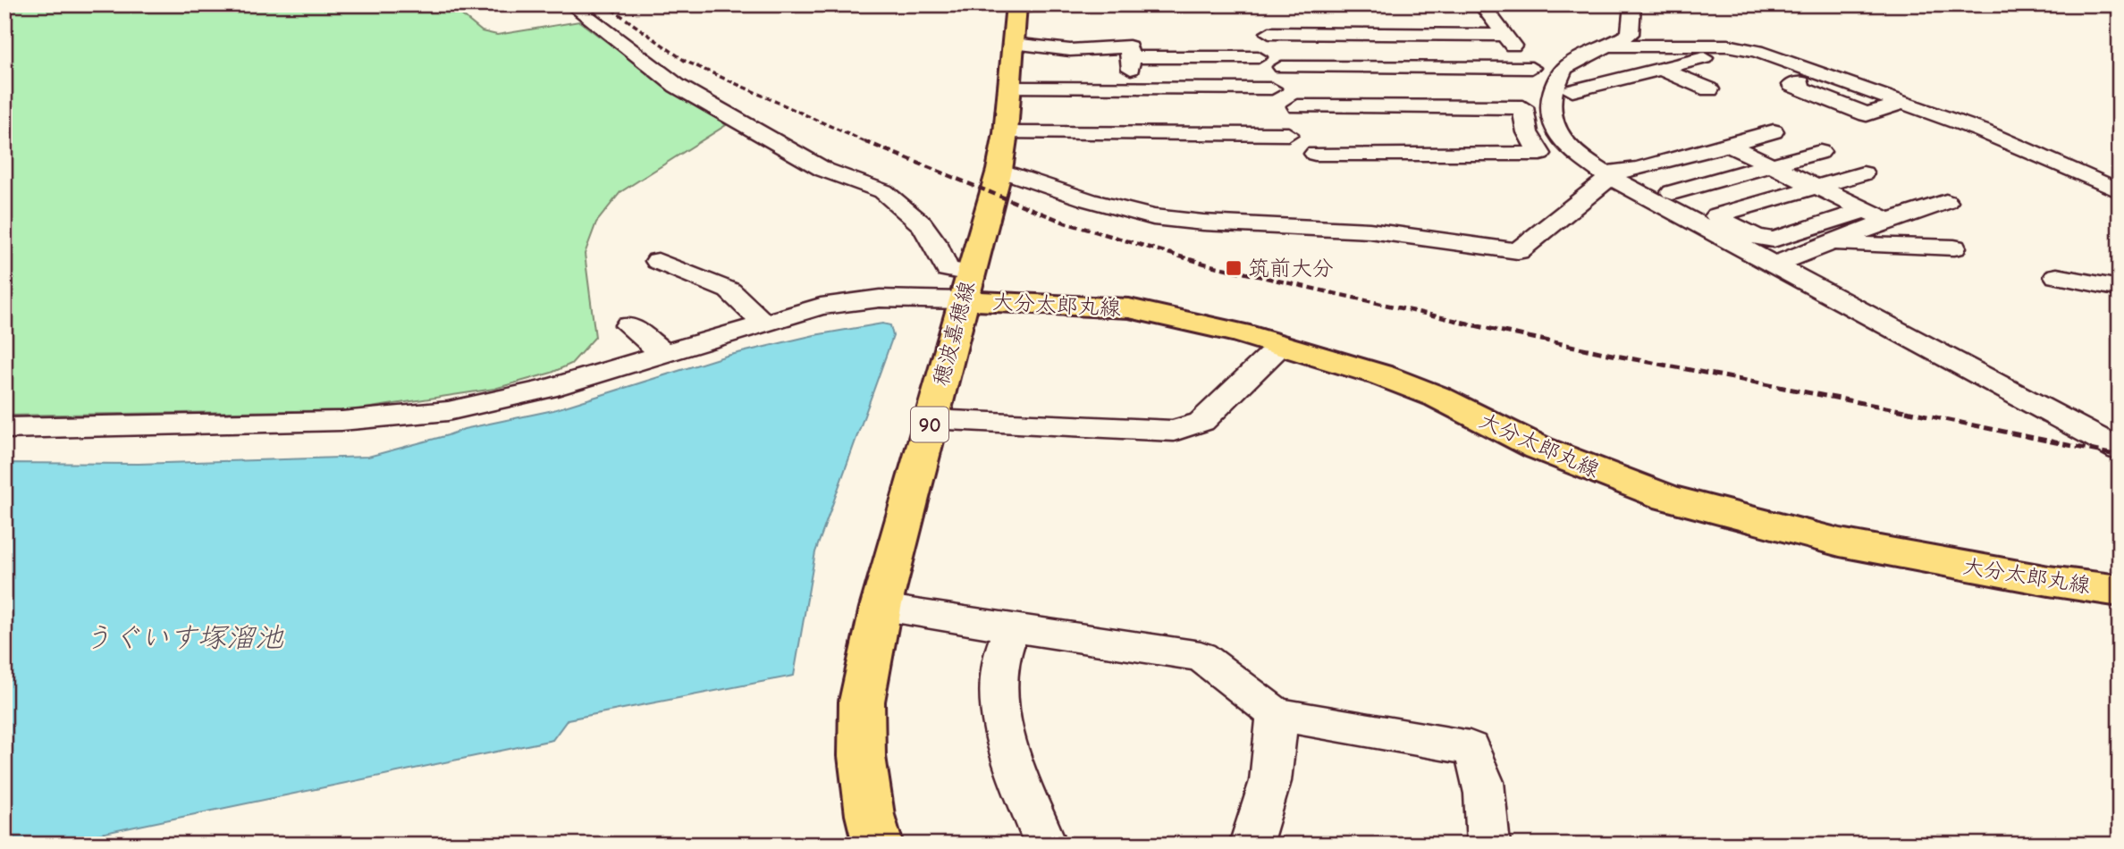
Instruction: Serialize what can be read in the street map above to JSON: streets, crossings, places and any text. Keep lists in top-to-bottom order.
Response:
{
  "streets": {
    "main road": ["大分太郎丸線", "穂波嘉穂線", "90"]
  },
  "crossings": [
    ["大分太郎丸線", "穂波嘉穂線"]
  ],
  "water": ["うぐいす塚溜池"],
  "places": {
    "transit": ["筑前大分"]
  }
}
